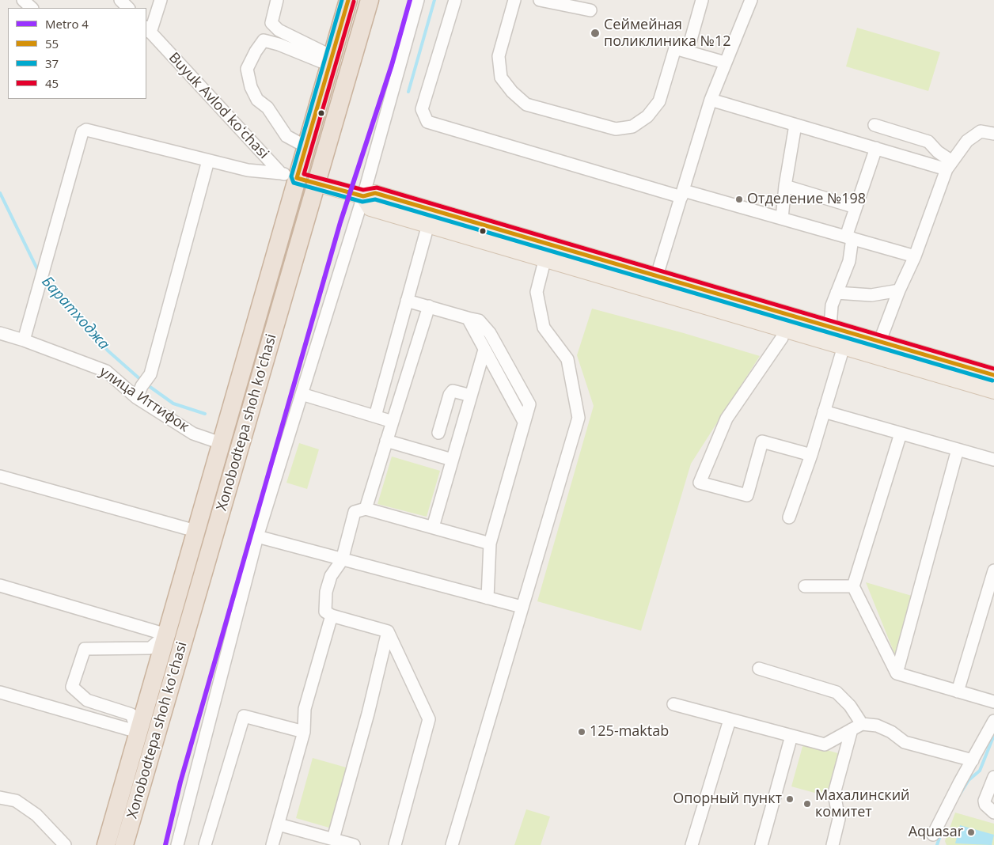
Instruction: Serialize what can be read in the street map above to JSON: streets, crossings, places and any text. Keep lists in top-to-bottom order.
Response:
{
  "streets": {
    "highway": ["Xonobodtepa shoh ko'chasi"],
    "street": ["Buyuk Avlod koʻchasi", "улица Иттифок"]
  },
  "crossings": [
    ["Buyuk Avlod koʻchasi", "Xonobodtepa shoh ko'chasi"],
    ["улица Иттифок", "Xonobodtepa shoh ko'chasi"]
  ],
  "water": ["Баратходжа"],
  "places": [
    "Сеймейная поликлиника №12",
    "Отделение №198",
    "125-maktab",
    "Опорный пункт",
    "Махалинский комитет",
    "Aquasar"
  ],
  "lines": [
    "metro line 4",
    "transit line 55",
    "transit line 37",
    "transit line 45"
  ],
  "legend": [
    "Metro 4",
    "55",
    "37",
    "45"
  ]
}
